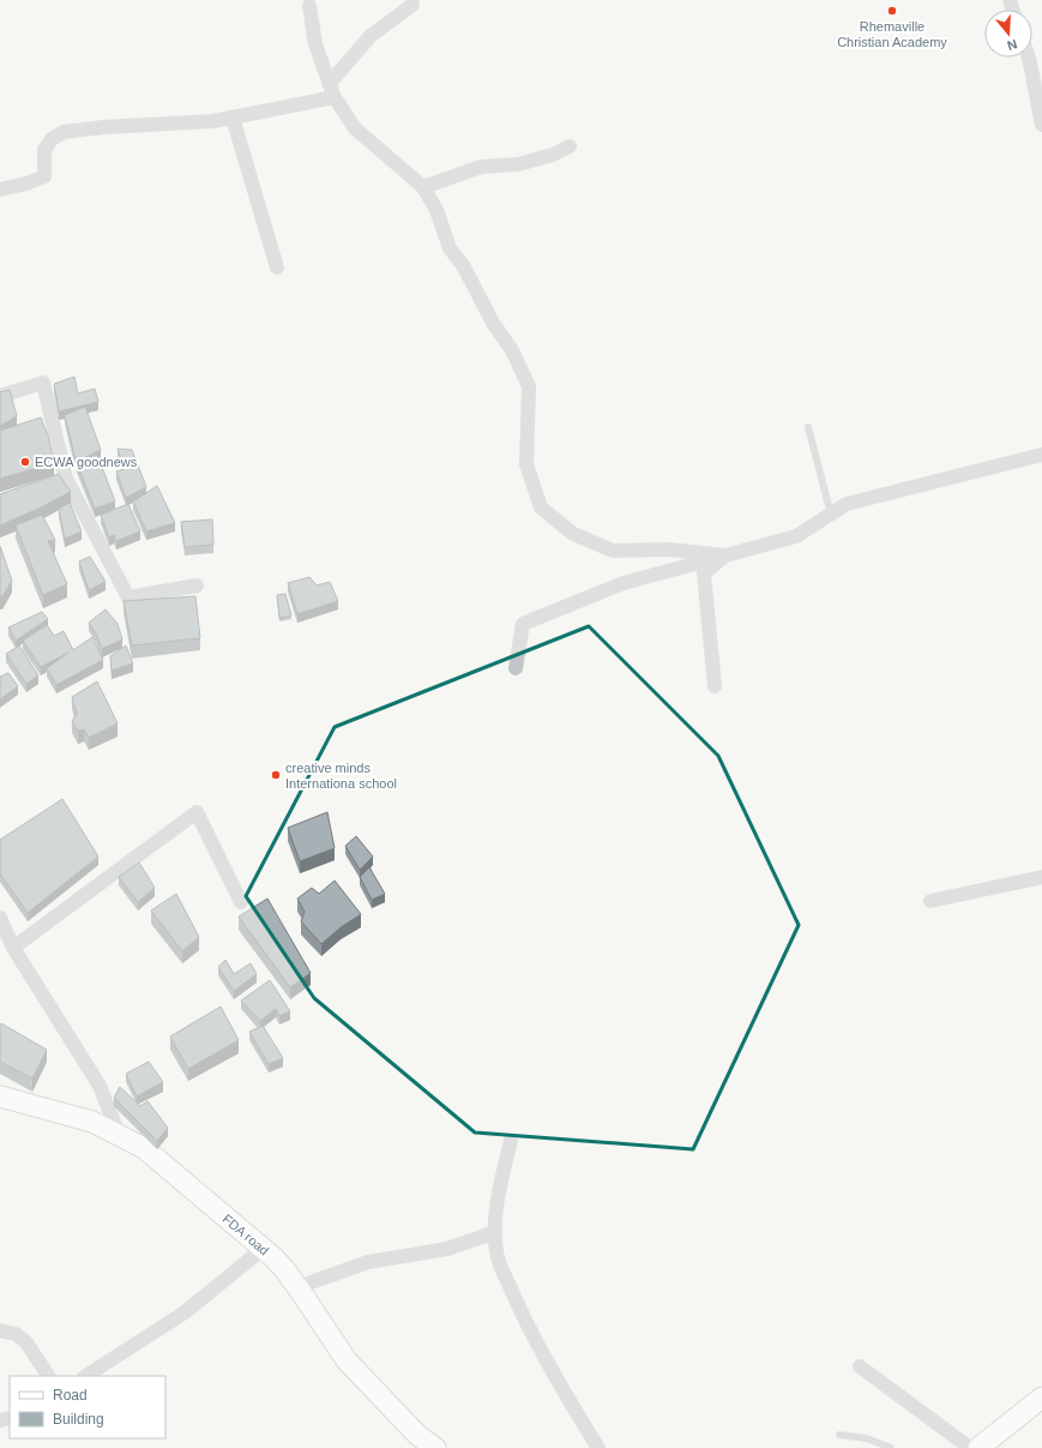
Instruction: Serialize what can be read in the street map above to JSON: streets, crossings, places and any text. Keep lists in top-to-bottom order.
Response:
{
  "streets": {
    "street": ["FDA road"]
  },
  "places": ["Rhemaville Christian Academy", "ECWA goodnews", "creative minds Internationa school"],
  "legend": ["Road", "Building"],
  "north": "bottom"
}
